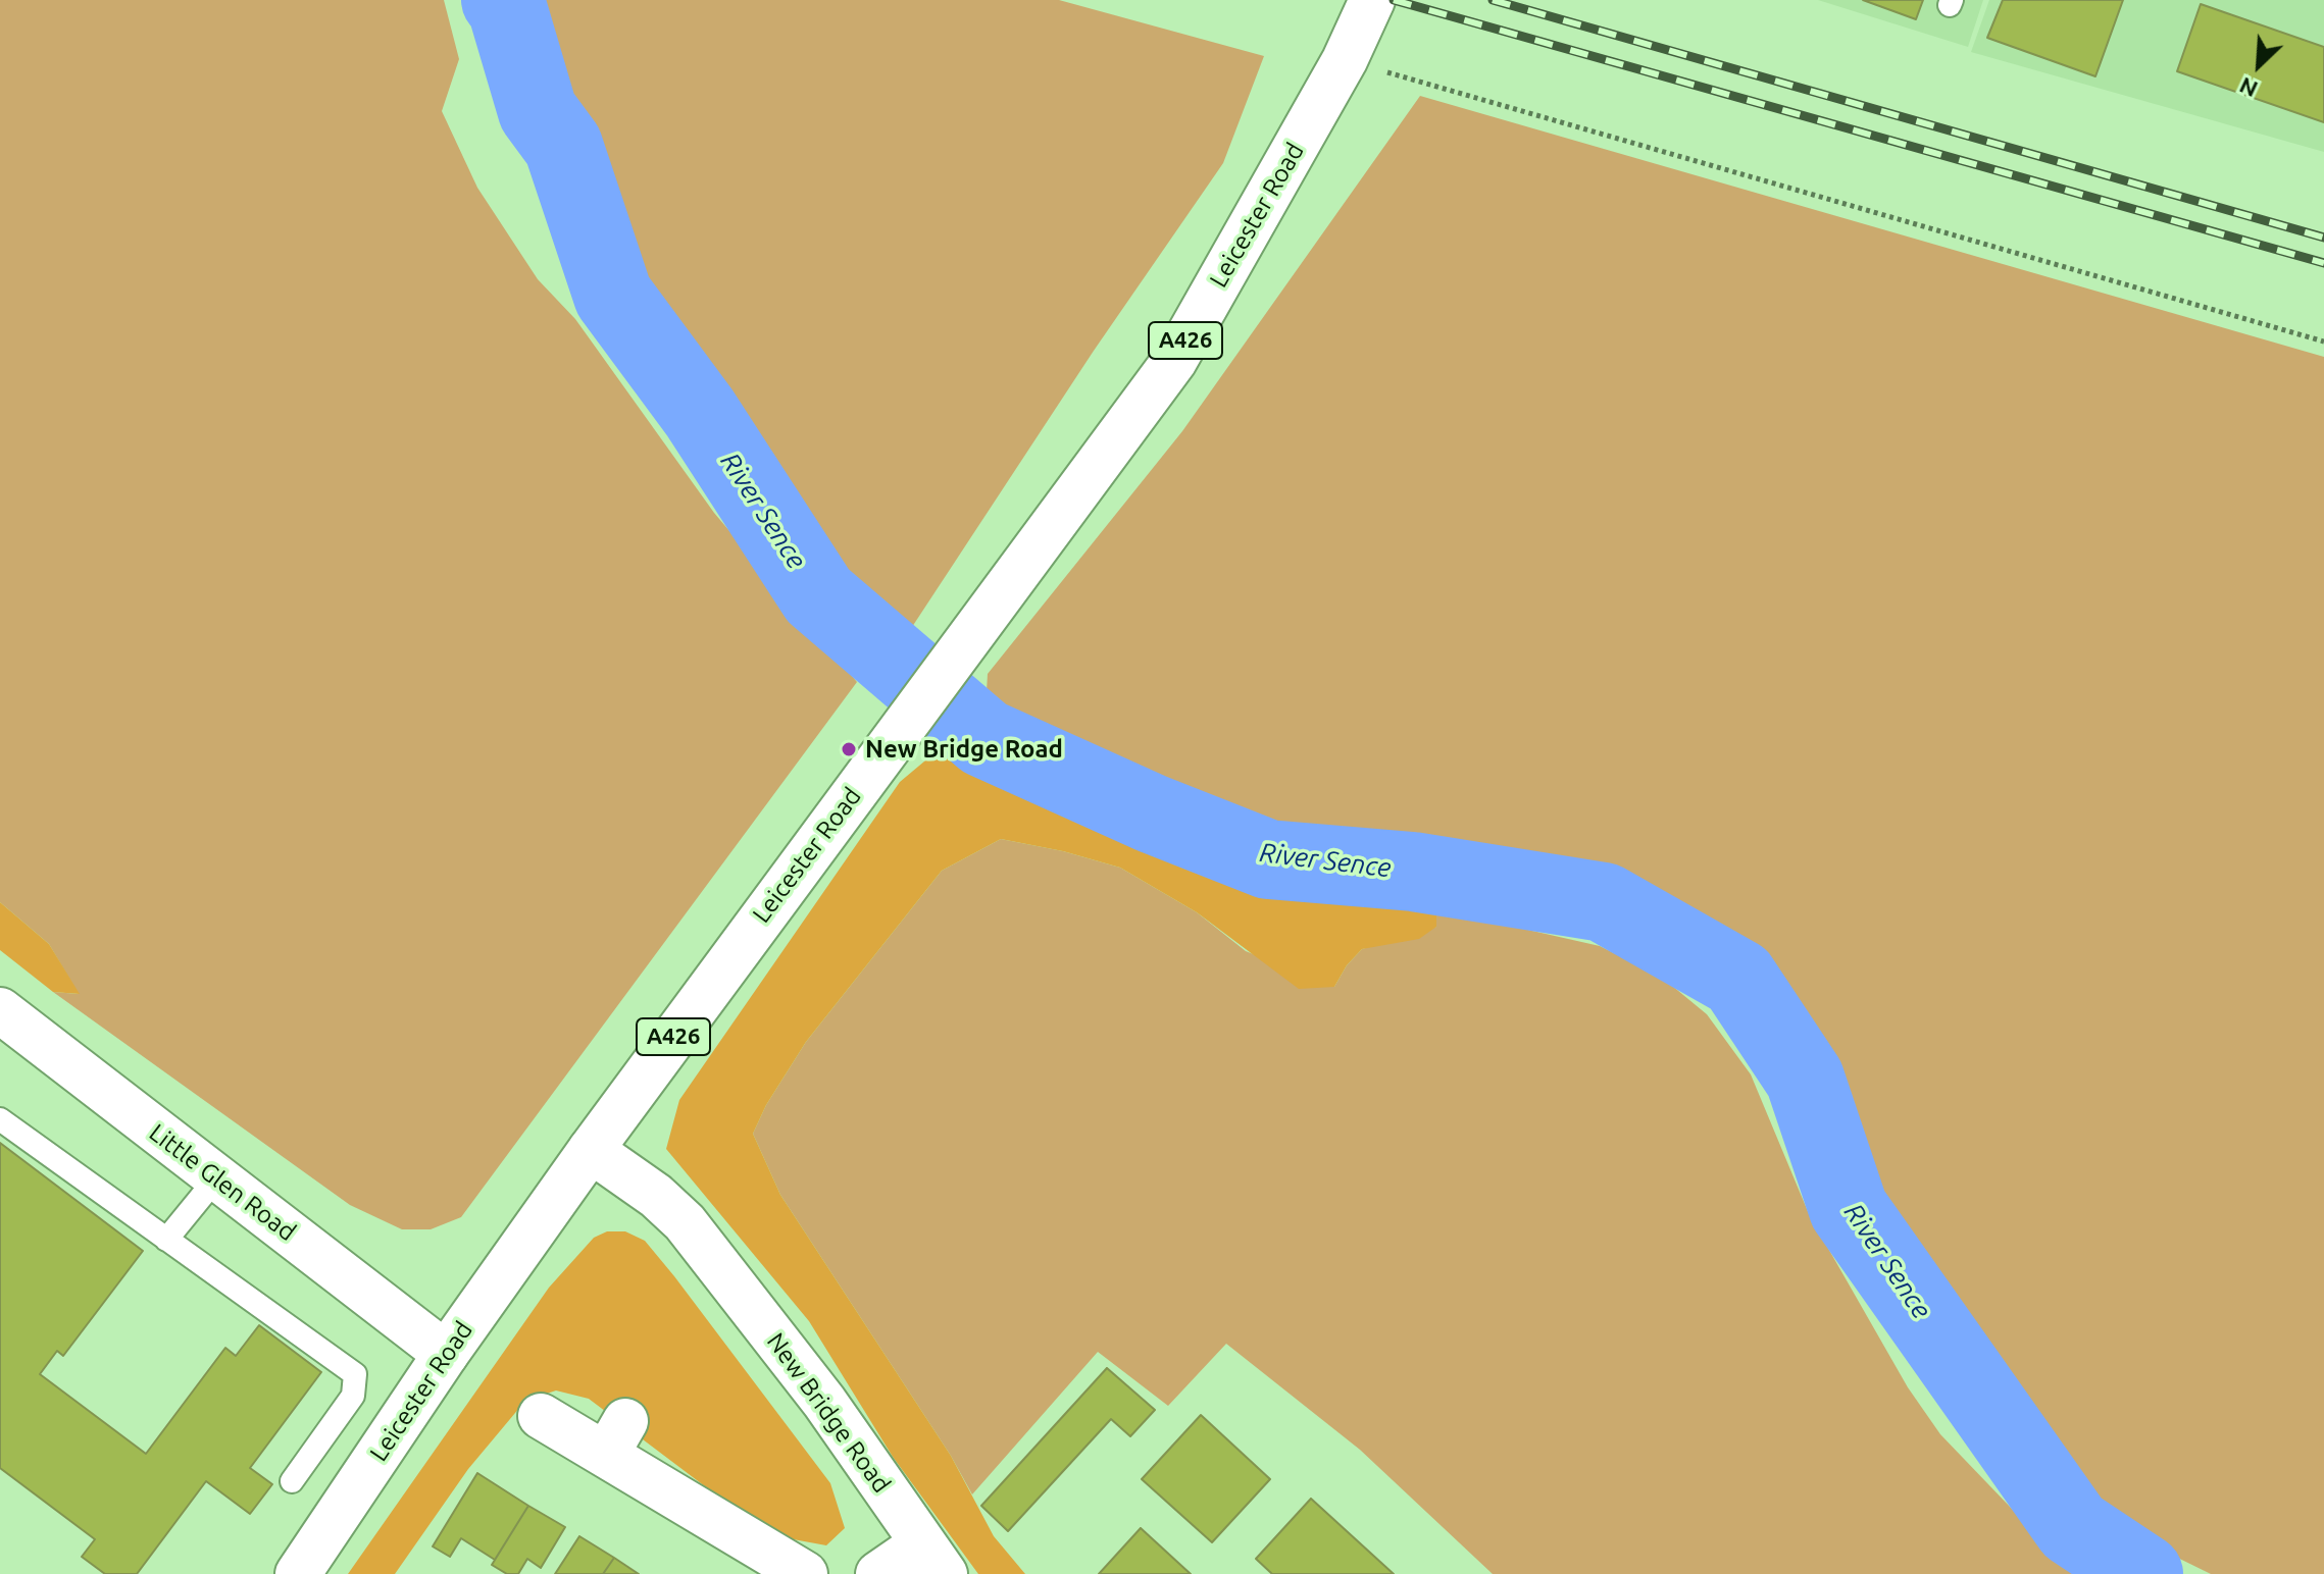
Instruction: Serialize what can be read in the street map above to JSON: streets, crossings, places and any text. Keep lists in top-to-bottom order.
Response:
{
  "streets": {
    "main road": [
      "Leicester Road",
      "A426",
      "Little Glen Road",
      "New Bridge Road"
    ]
  },
  "crossings": [
    ["Leicester Road", "Little Glen Road"],
    ["Leicester Road", "New Bridge Road"]
  ],
  "water": ["River Sence"],
  "places": ["New Bridge Road"],
  "north": "bottom left"
}
